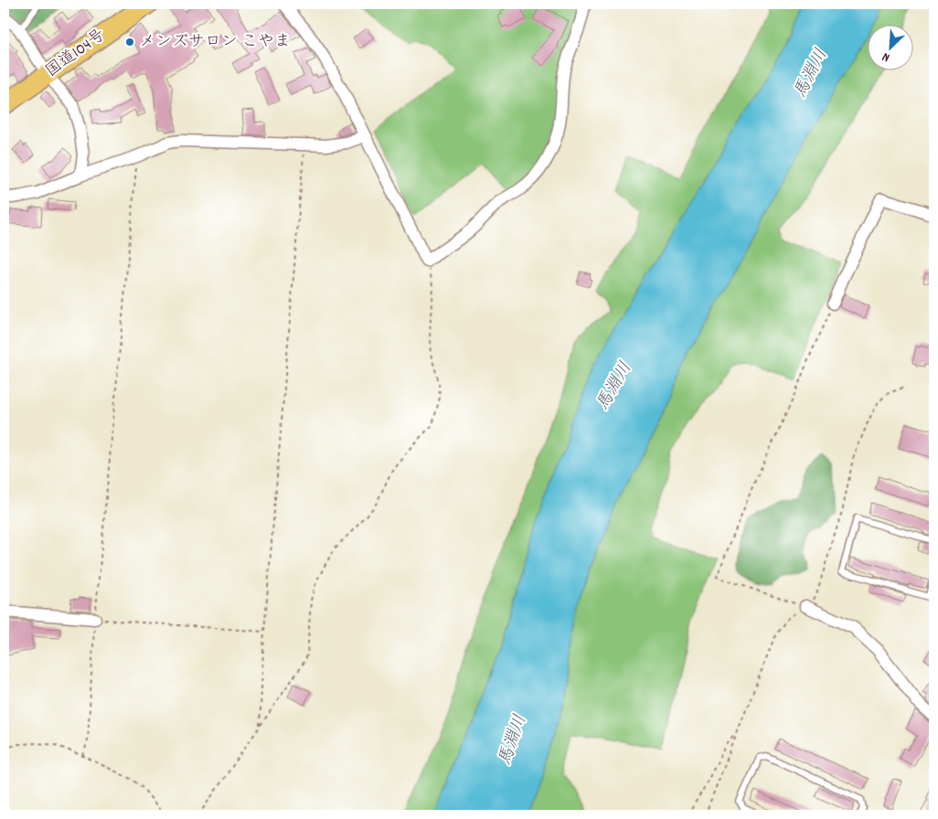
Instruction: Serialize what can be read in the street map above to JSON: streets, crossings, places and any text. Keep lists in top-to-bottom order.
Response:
{
  "streets": {
    "highway": ["国道104号"]
  },
  "water": ["馬淵川"],
  "places": ["メンズサロン こやま"],
  "north": "bottom left"
}
